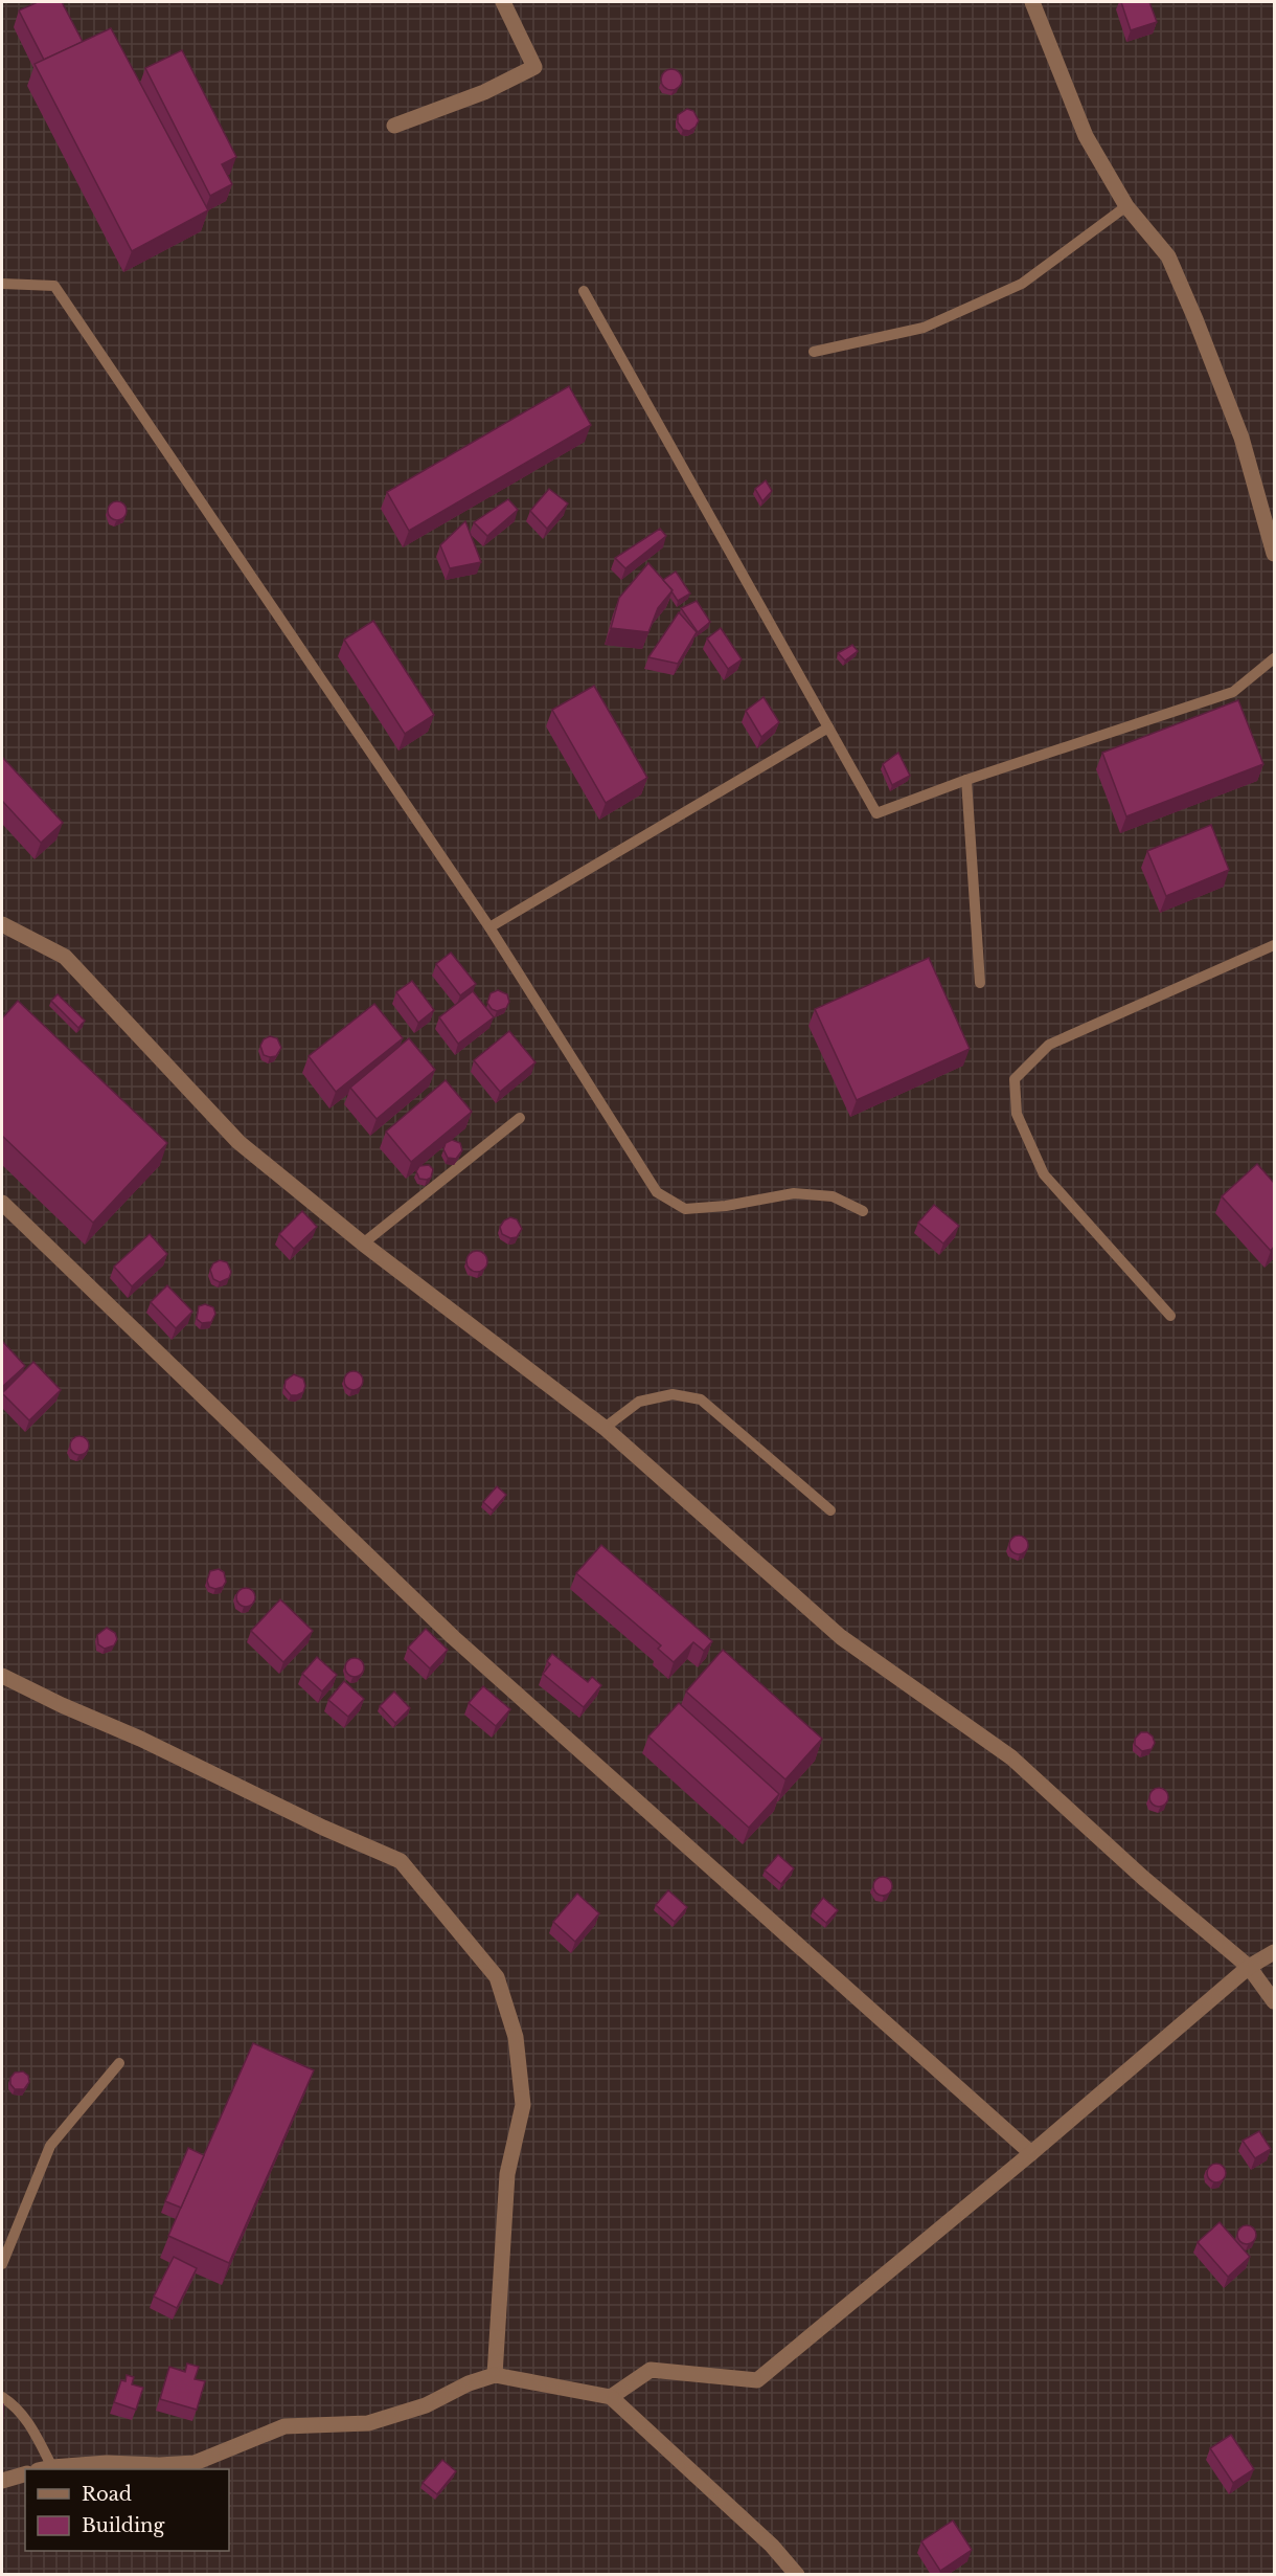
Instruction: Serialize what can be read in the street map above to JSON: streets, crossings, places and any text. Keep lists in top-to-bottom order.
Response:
{
  "legend": ["Road", "Building"]
}
